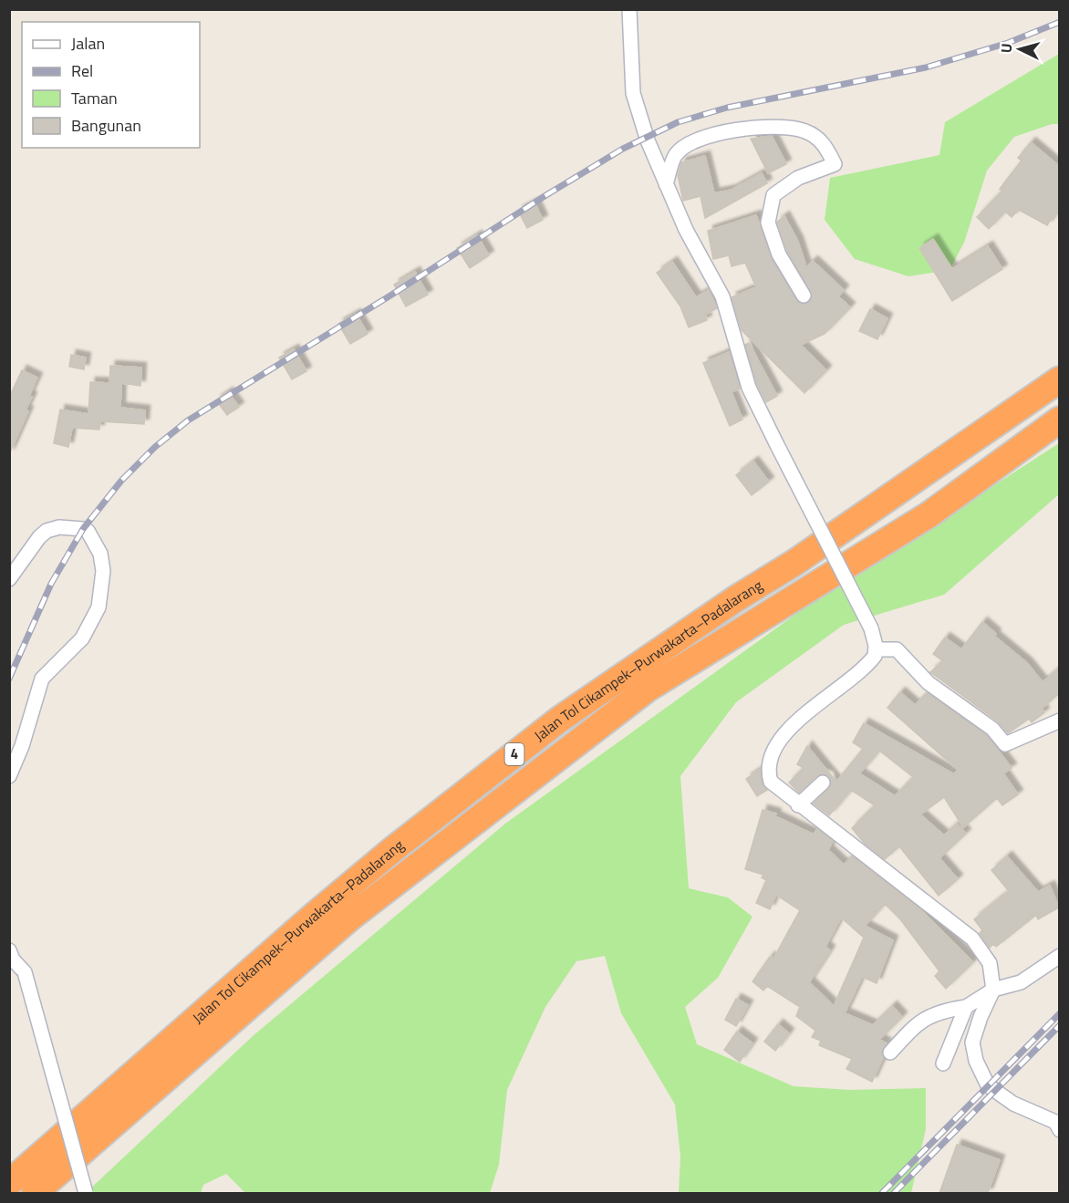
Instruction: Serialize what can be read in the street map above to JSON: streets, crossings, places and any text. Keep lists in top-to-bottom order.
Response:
{
  "streets": {
    "highway": ["Jalan Tol Cikampek–Purwakarta–Padalarang", "4"]
  },
  "legend": [
    "Jalan",
    "Rel",
    "Taman",
    "Bangunan"
  ],
  "north": "left"
}
